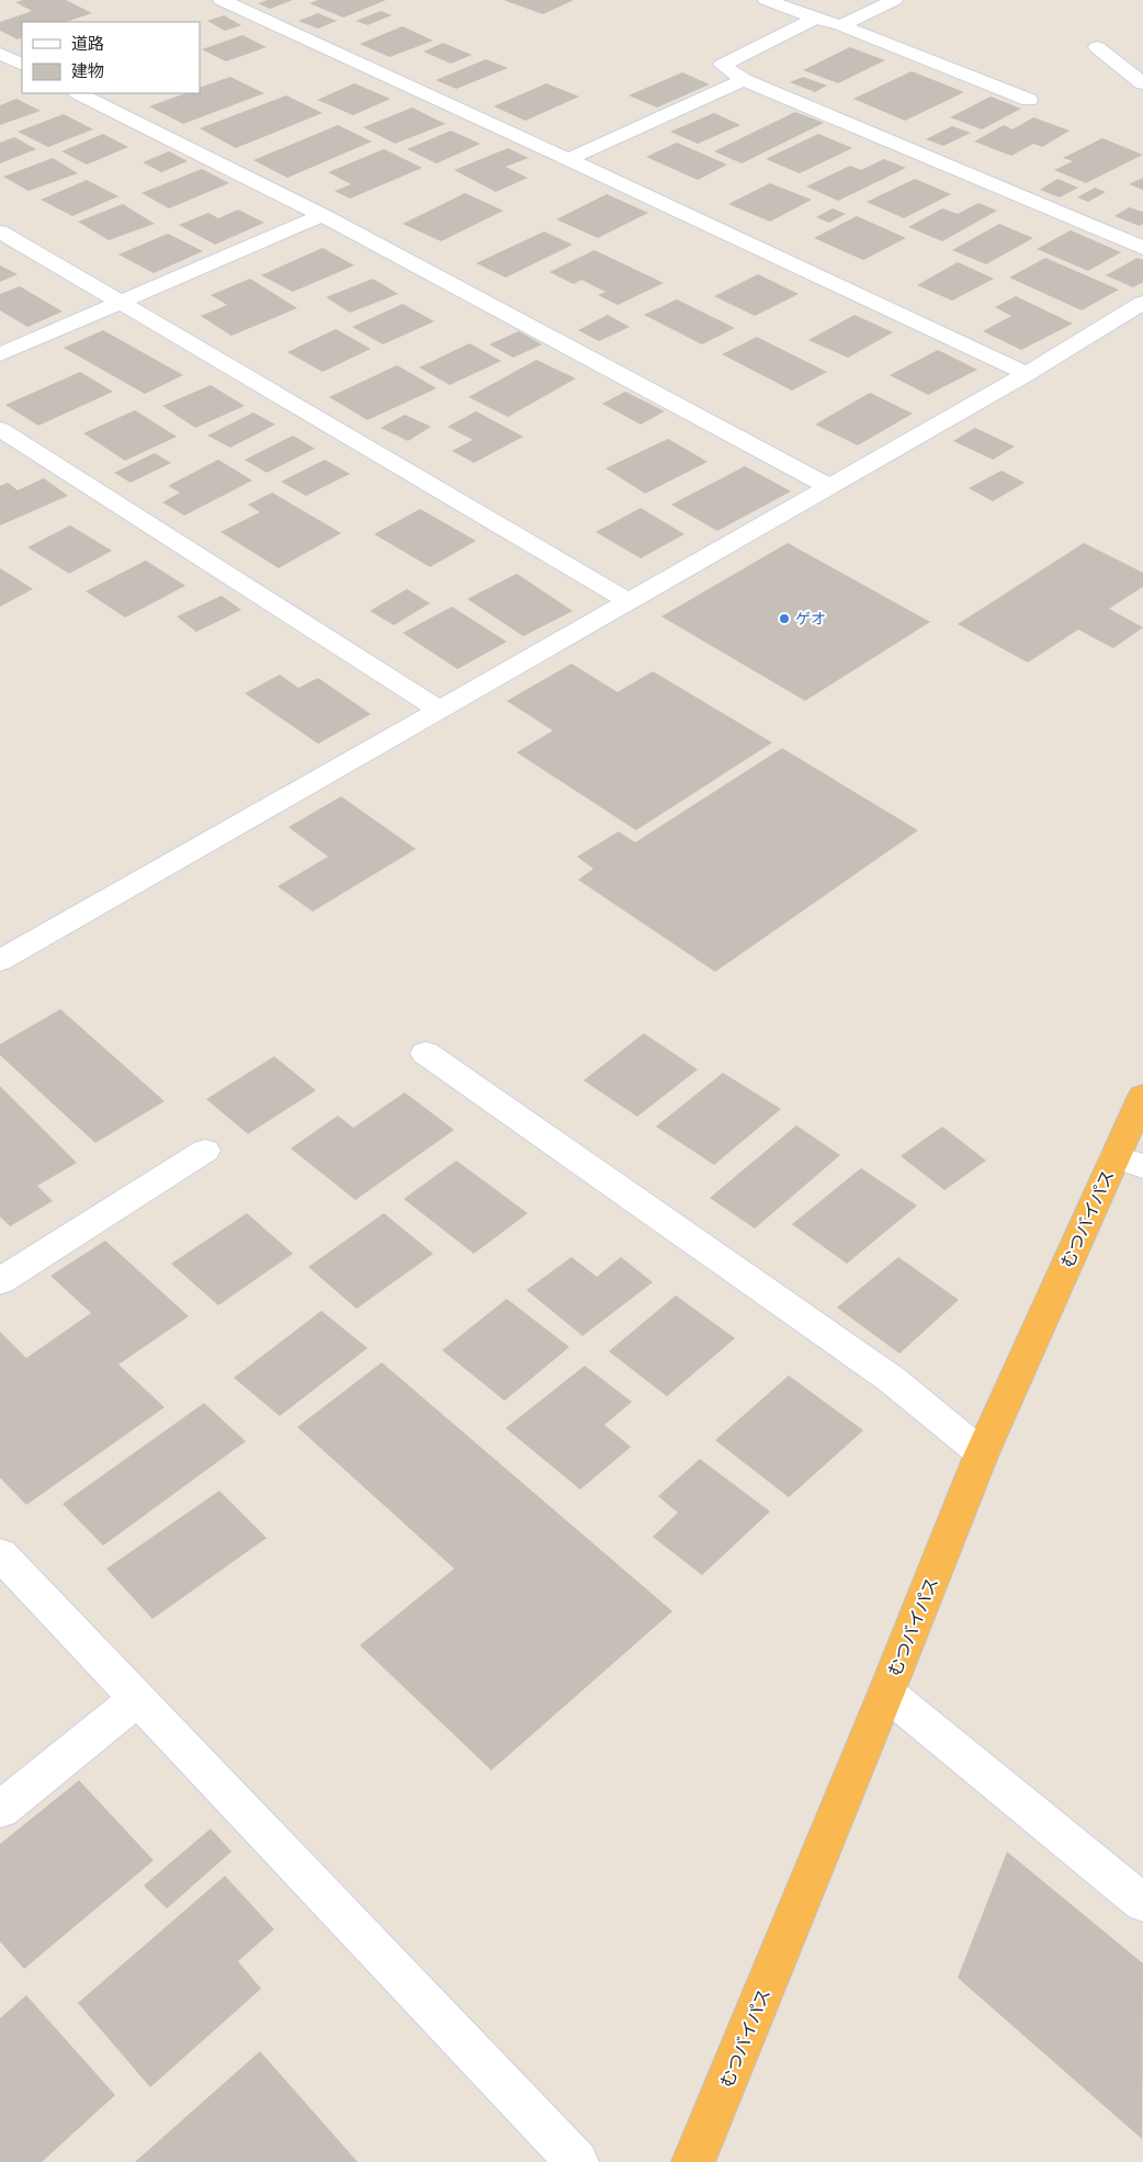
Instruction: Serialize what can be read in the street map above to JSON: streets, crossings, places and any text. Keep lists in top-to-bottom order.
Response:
{
  "streets": {
    "highway": ["むつバイパス"]
  },
  "places": ["ゲオ"],
  "legend": ["道路", "建物"]
}
